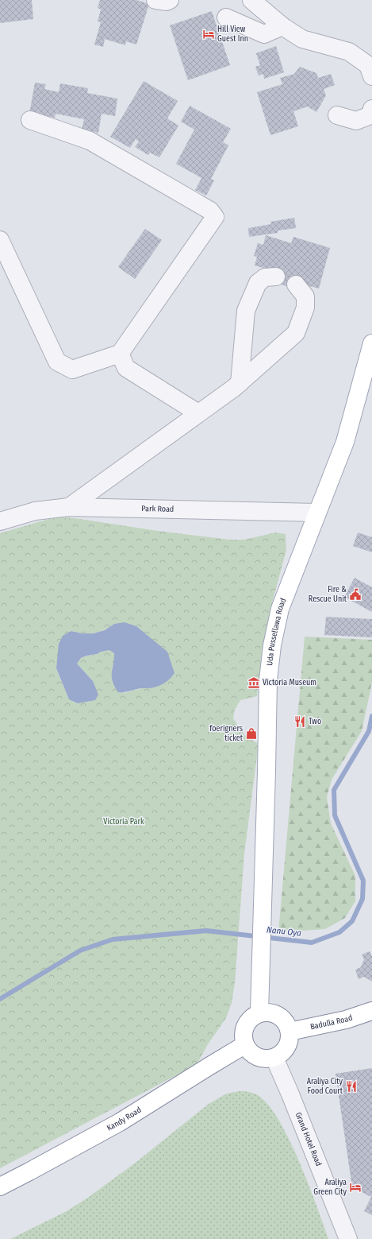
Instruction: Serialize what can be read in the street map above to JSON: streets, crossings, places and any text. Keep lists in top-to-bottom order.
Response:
{
  "streets": {
    "main road": ["Uda Pussellawa Road", "Badulla Road", "Kandy Road"],
    "street": ["Park Road", "Grand Hotel Road"]
  },
  "crossings": [
    ["Park Road", "Uda Pussellawa Road"],
    ["Uda Pussellawa Road", "Badulla Road"],
    ["Uda Pussellawa Road", "Kandy Road"],
    ["Uda Pussellawa Road", "Grand Hotel Road"],
    ["Badulla Road", "Kandy Road"],
    ["Badulla Road", "Grand Hotel Road"],
    ["Kandy Road", "Grand Hotel Road"]
  ],
  "water": ["Nanu Oya"],
  "parks": ["Victoria Park"],
  "places": {
    "hotel": ["Hill View Guest Inn", "Araliya Green City"],
    "public building": ["Fire & Rescue Unit"],
    "museum": ["Victoria Museum"],
    "restaurant": ["Two", "Araliya City Food Court"],
    "shop": ["foerigners ticket"]
  }
}
